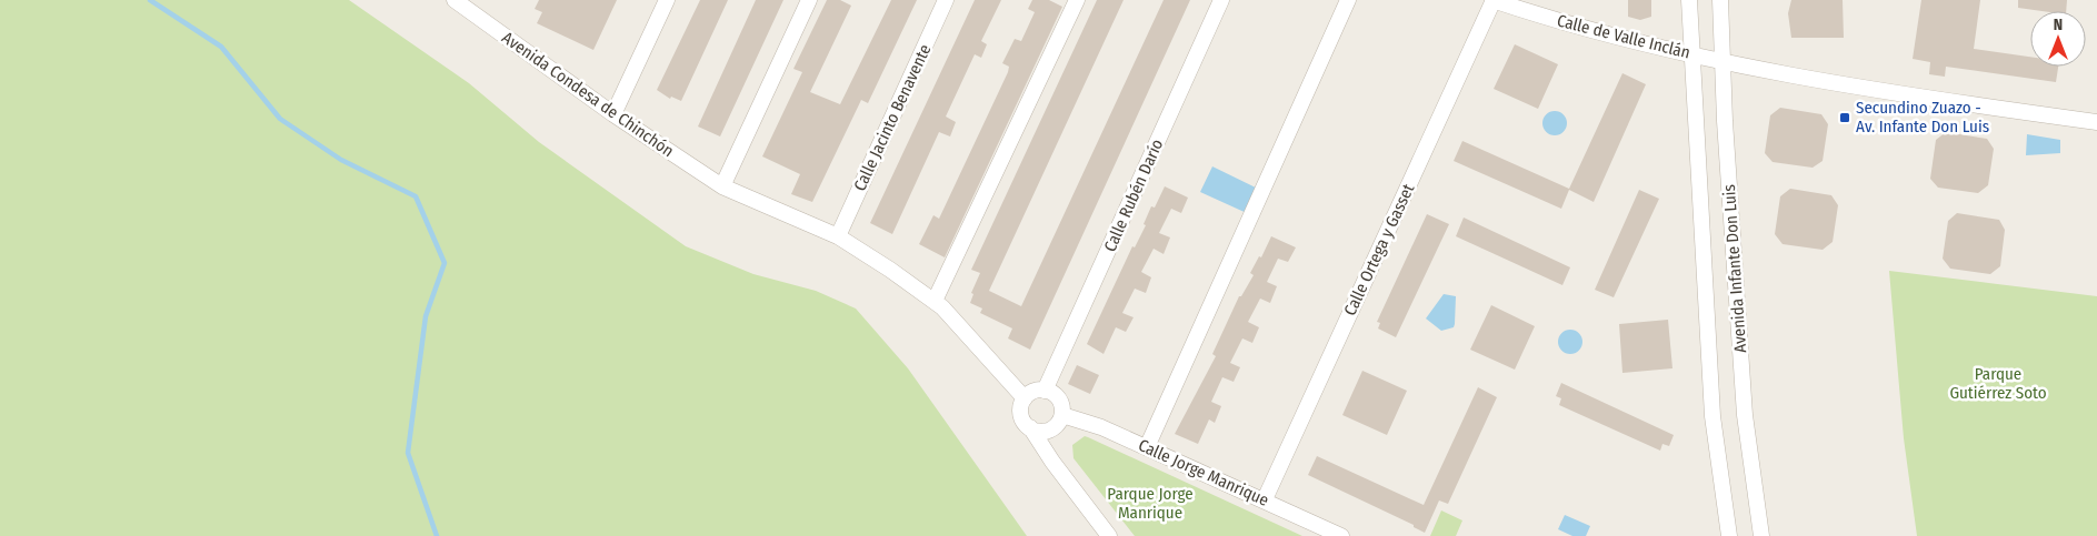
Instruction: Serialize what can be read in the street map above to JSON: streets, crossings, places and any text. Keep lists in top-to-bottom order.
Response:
{
  "streets": {
    "street": [
      "Calle de Valle Inclán",
      "Avenida Condesa de Chinchón",
      "Calle Jacinto Benavente",
      "Calle Rubén Darío",
      "Calle Ortega y Gasset",
      "Avenida Infante Don Luis",
      "Calle Jorge Manrique"
    ]
  },
  "crossings": [
    ["Calle de Valle Inclán", "Calle Ortega y Gasset"],
    ["Calle de Valle Inclán", "Avenida Infante Don Luis"],
    ["Avenida Condesa de Chinchón", "Calle Jacinto Benavente"],
    ["Avenida Condesa de Chinchón", "Calle Rubén Darío"],
    ["Avenida Condesa de Chinchón", "Calle Jorge Manrique"],
    ["Calle Rubén Darío", "Calle Jorge Manrique"],
    ["Calle Ortega y Gasset", "Calle Jorge Manrique"]
  ],
  "parks": ["Parque Gutiérrez Soto", "Parque Jorge Manrique"],
  "places": {
    "transit": ["Secundino Zuazo - Av. Infante Don Luis"]
  },
  "north": "top"
}
